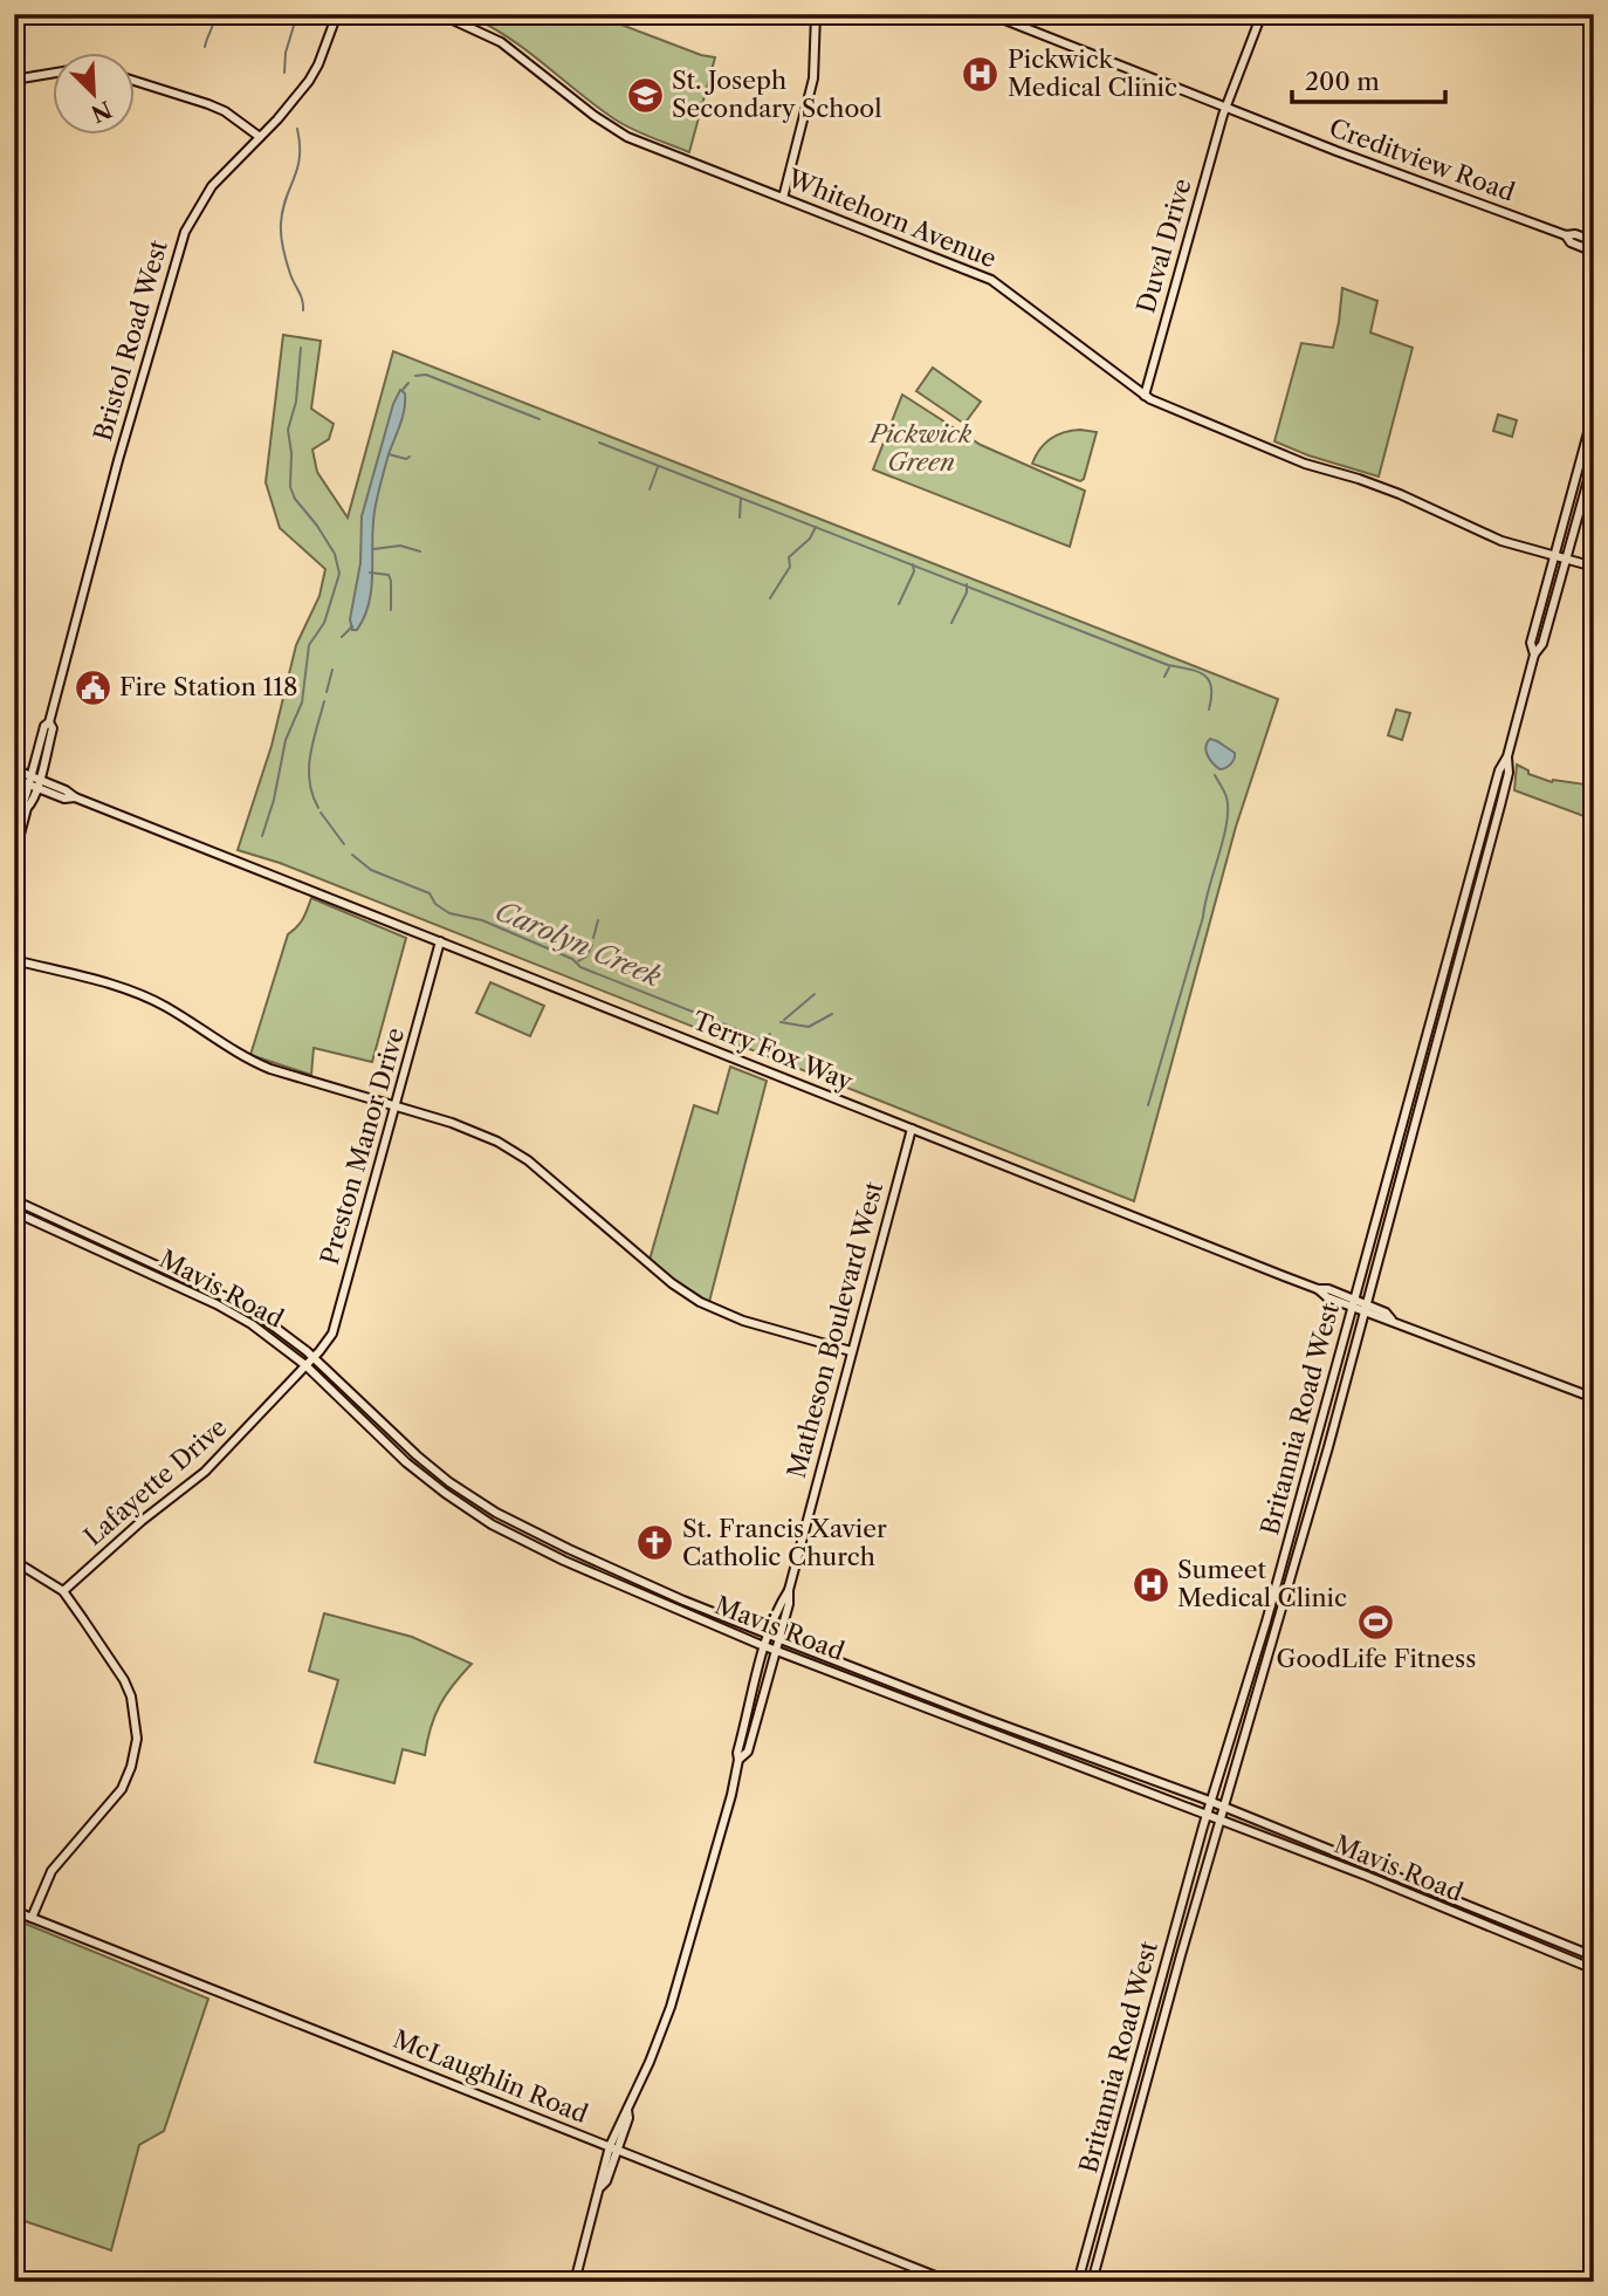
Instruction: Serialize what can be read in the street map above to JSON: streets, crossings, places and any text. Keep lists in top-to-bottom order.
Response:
{
  "streets": {
    "street": [
      "Creditview Road",
      "Whitehorn Avenue",
      "Duval Drive",
      "Bristol Road West",
      "Terry Fox Way",
      "Preston Manor Drive",
      "Mavis Road",
      "Matheson Boulevard West",
      "Britannia Road West",
      "Lafayette Drive",
      "McLaughlin Road"
    ]
  },
  "crossings": [
    ["Creditview Road", "Duval Drive"],
    ["Whitehorn Avenue", "Duval Drive"],
    ["Whitehorn Avenue", "Britannia Road West"],
    ["Bristol Road West", "Terry Fox Way"],
    ["Terry Fox Way", "Preston Manor Drive"],
    ["Terry Fox Way", "Matheson Boulevard West"],
    ["Terry Fox Way", "Britannia Road West"],
    ["Preston Manor Drive", "Mavis Road"],
    ["Preston Manor Drive", "Lafayette Drive"],
    ["Mavis Road", "Matheson Boulevard West"],
    ["Mavis Road", "Britannia Road West"],
    ["Mavis Road", "Lafayette Drive"],
    ["Matheson Boulevard West", "McLaughlin Road"]
  ],
  "water": ["Carolyn Creek"],
  "parks": ["Pickwick Green"],
  "places": {
    "hospital": ["Pickwick Medical Clinic", "Sumeet Medical Clinic"],
    "school or university": ["St. Joseph Secondary School"],
    "public building": ["Fire Station 118"],
    "church": ["St. Francis Xavier Catholic Church"],
    "sports": ["GoodLife Fitness"]
  },
  "scale_bar": "200 m",
  "north": "bottom right"
}
